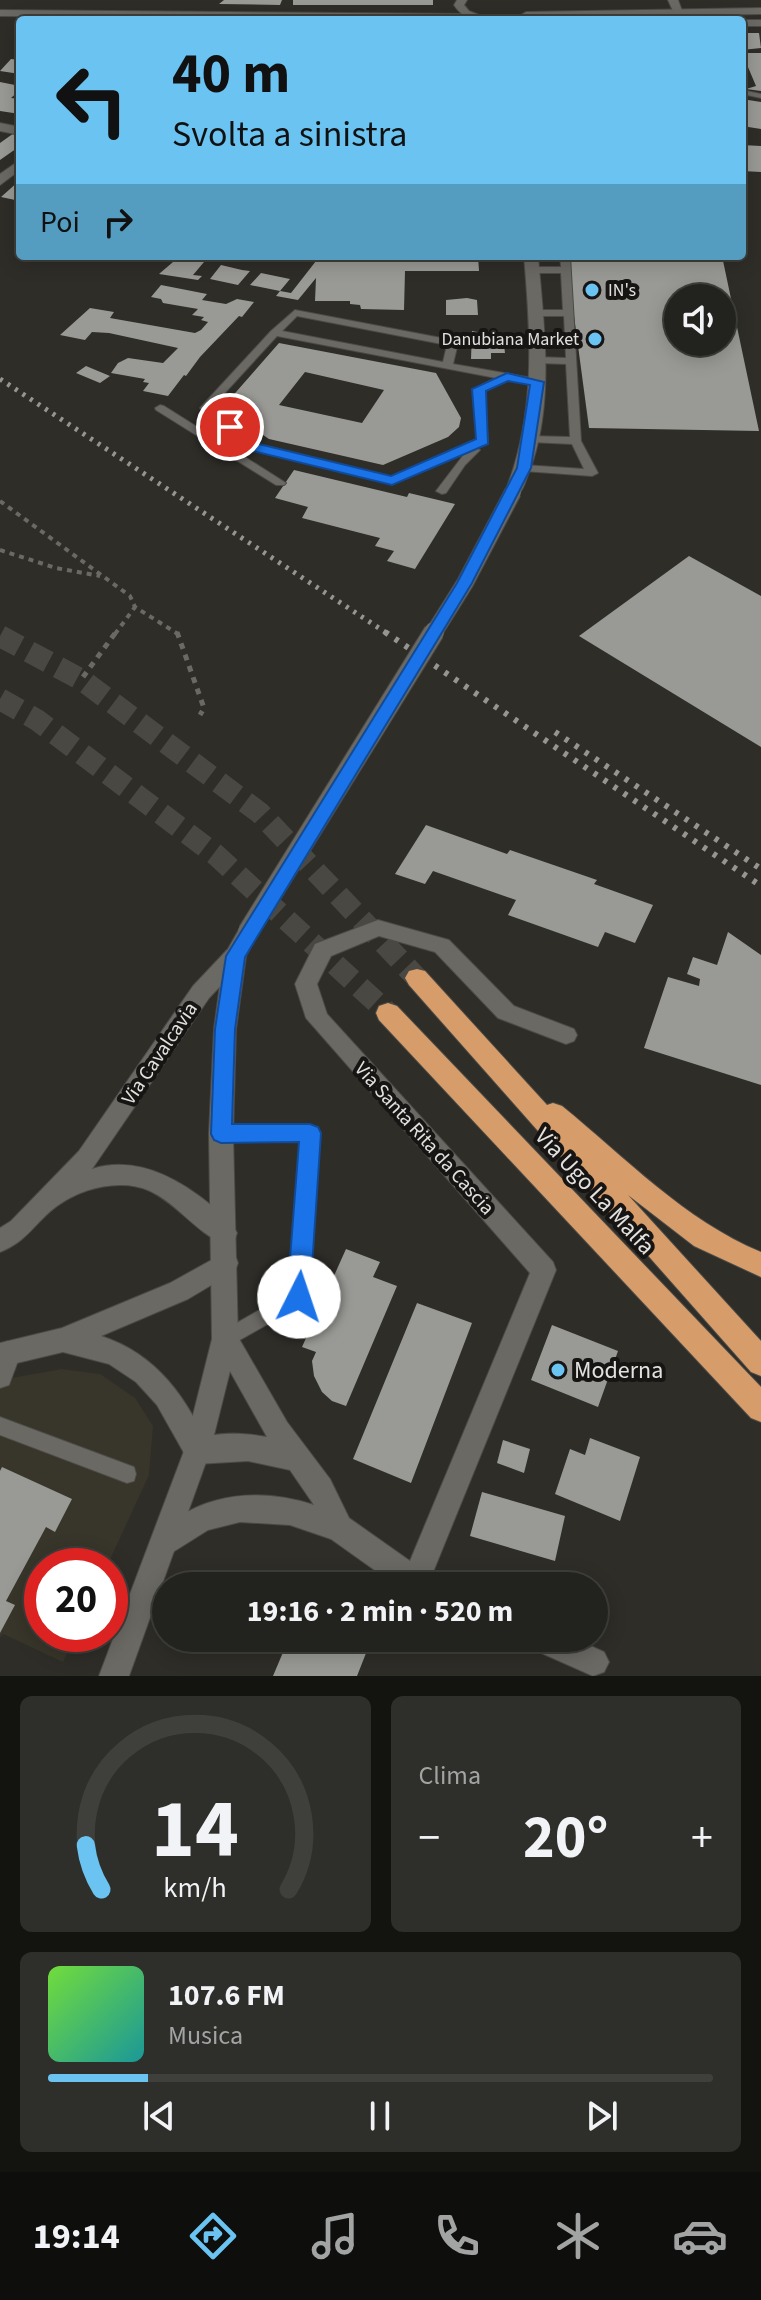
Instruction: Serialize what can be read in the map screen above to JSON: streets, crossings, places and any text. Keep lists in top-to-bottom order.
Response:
{
  "streets": {
    "highway": ["Via Ugo La Malfa"],
    "street": ["Via Cavalcavia", "Via Santa Rita da Cascia"]
  },
  "places": ["IN's", "Danubiana Market", "Moderna"],
  "page": {
    "turn": ["40 m", "Svolta a sinistra"],
    "then": "Poi",
    "limit": "20",
    "trip": "19:16 · 2 min · 520 m",
    "tile": "Clima",
    "heat": ["−", "20°", "+"],
    "song": ["107.6 FM", "Musica"],
    "tabs": "19:14",
    "gauge": ["14", "km/h"]
  }
}
